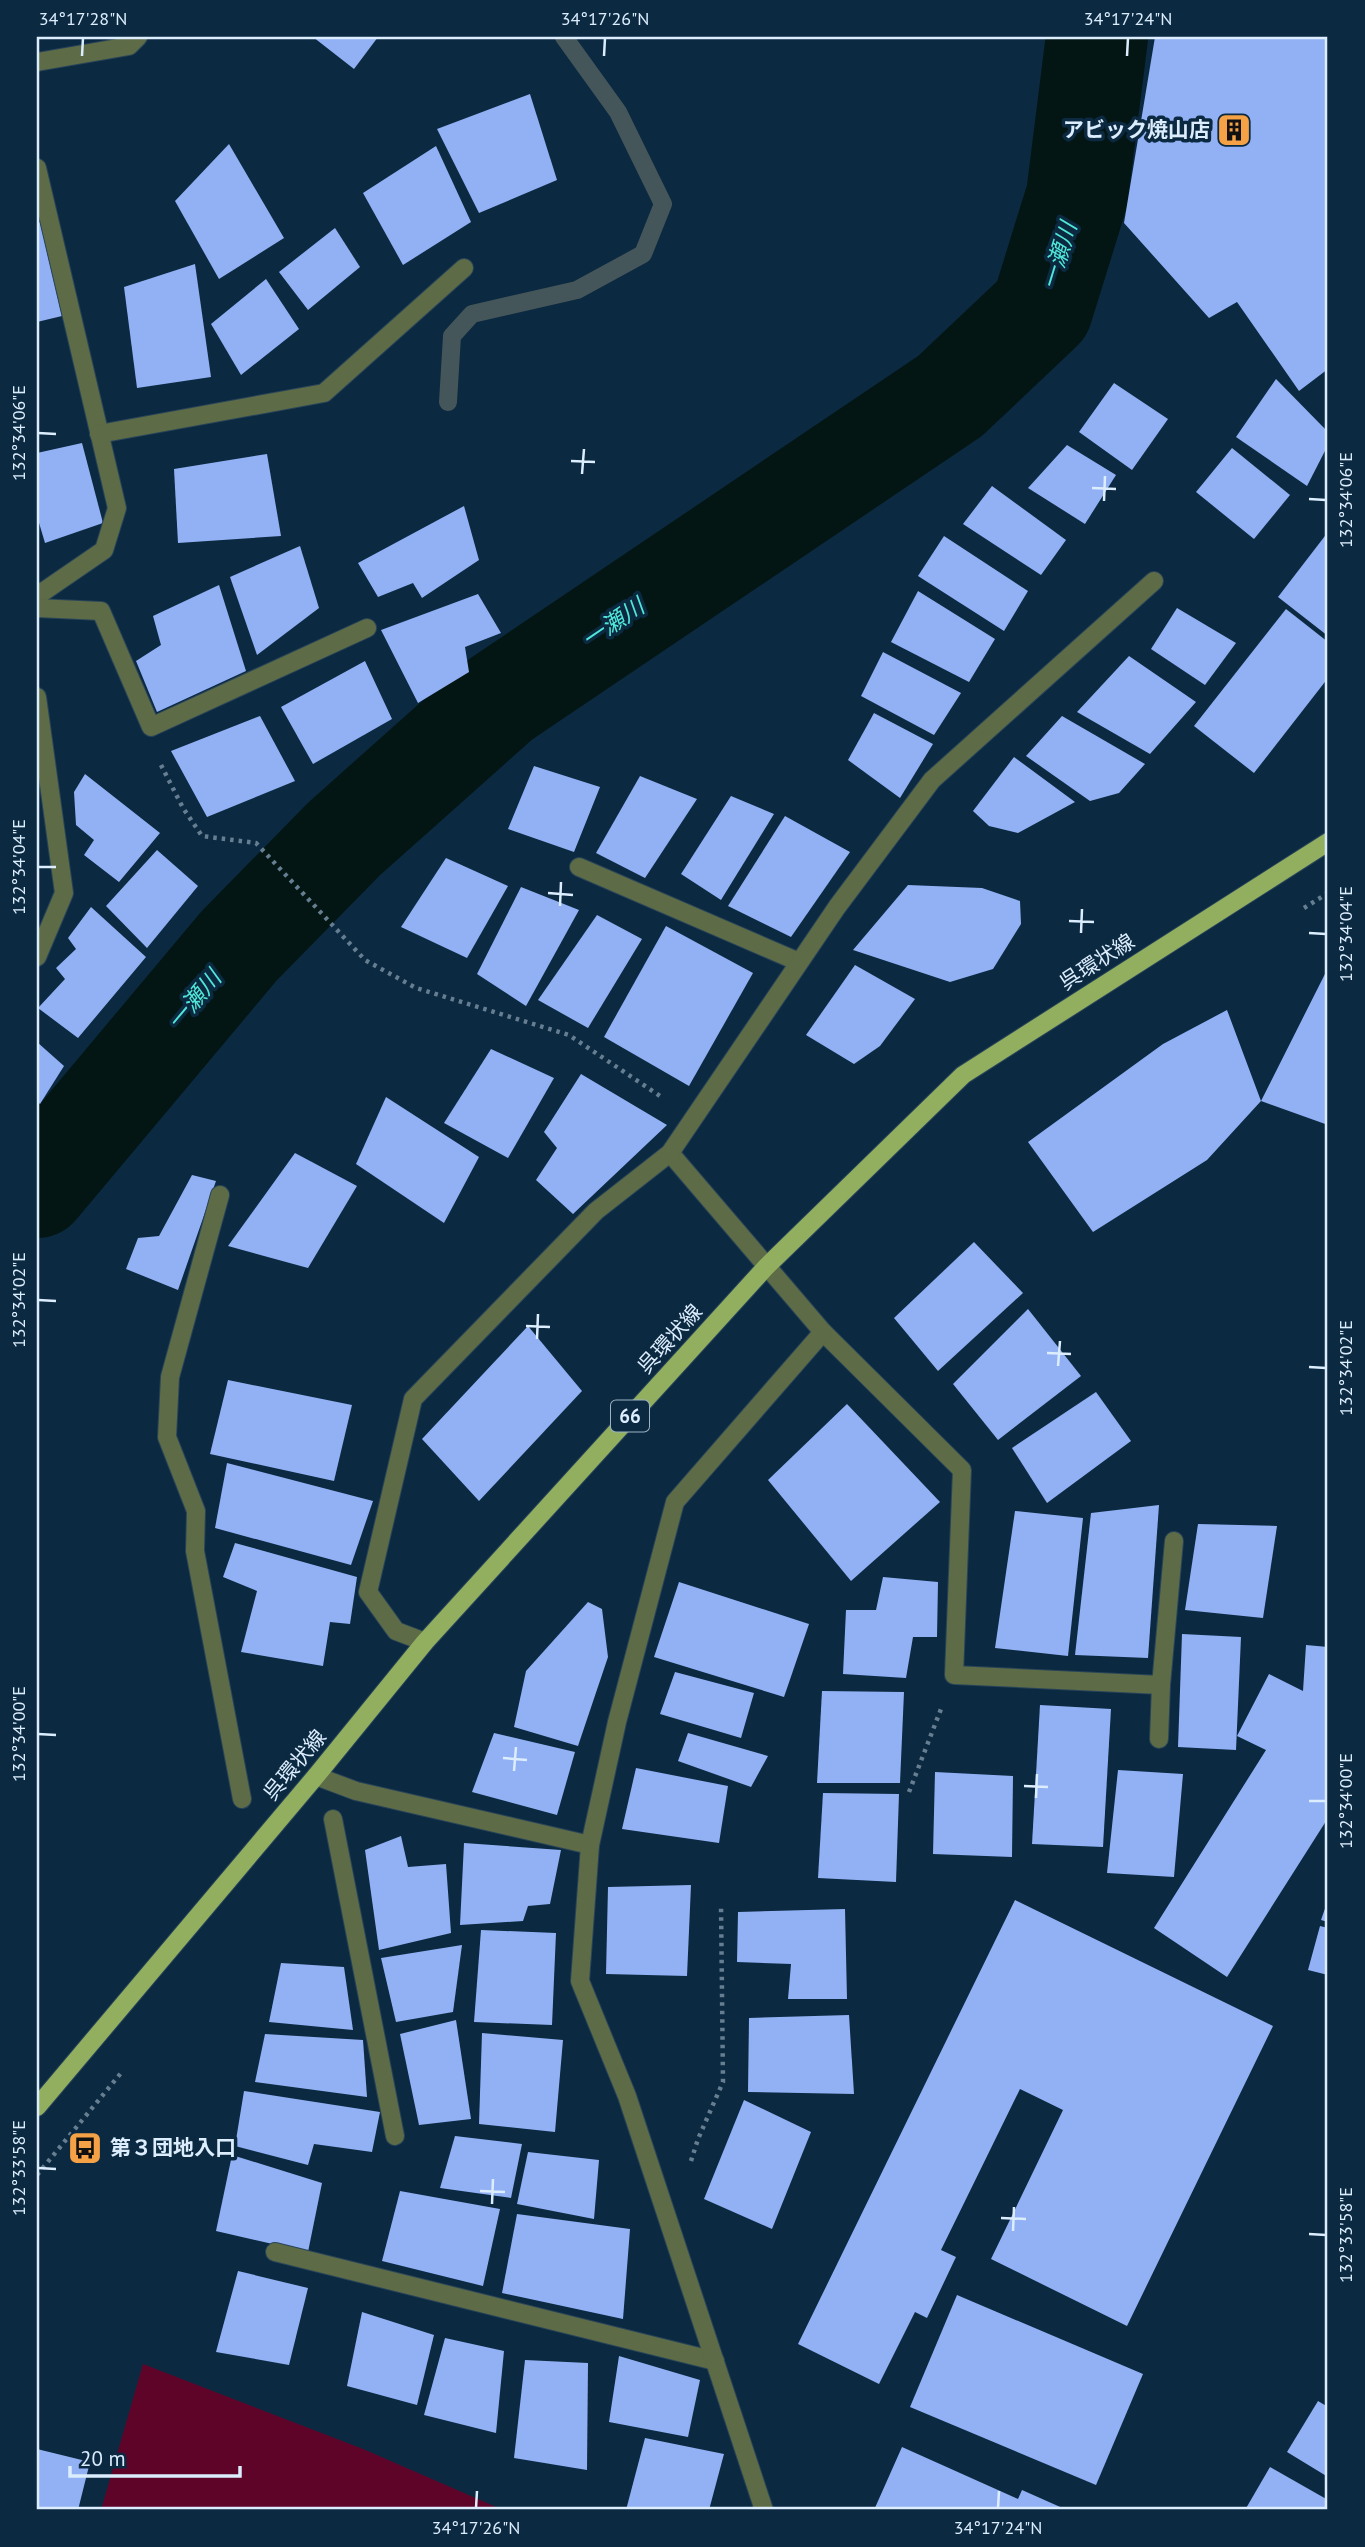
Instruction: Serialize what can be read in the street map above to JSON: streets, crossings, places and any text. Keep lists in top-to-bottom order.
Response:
{
  "streets": {
    "main road": ["呉環状線", "66"]
  },
  "water": ["一瀬川"],
  "places": {
    "building": ["アビック焼山店"],
    "bus stop": ["第３団地入口"]
  },
  "scale_bar": "20 m",
  "coordinates": [
    "34°17'28\"N",
    "34°17'26\"N",
    "34°17'24\"N",
    "132°34'06\"E",
    "132°34'04\"E",
    "132°34'02\"E",
    "132°34'00\"E",
    "132°33'58\"E"
  ]
}
